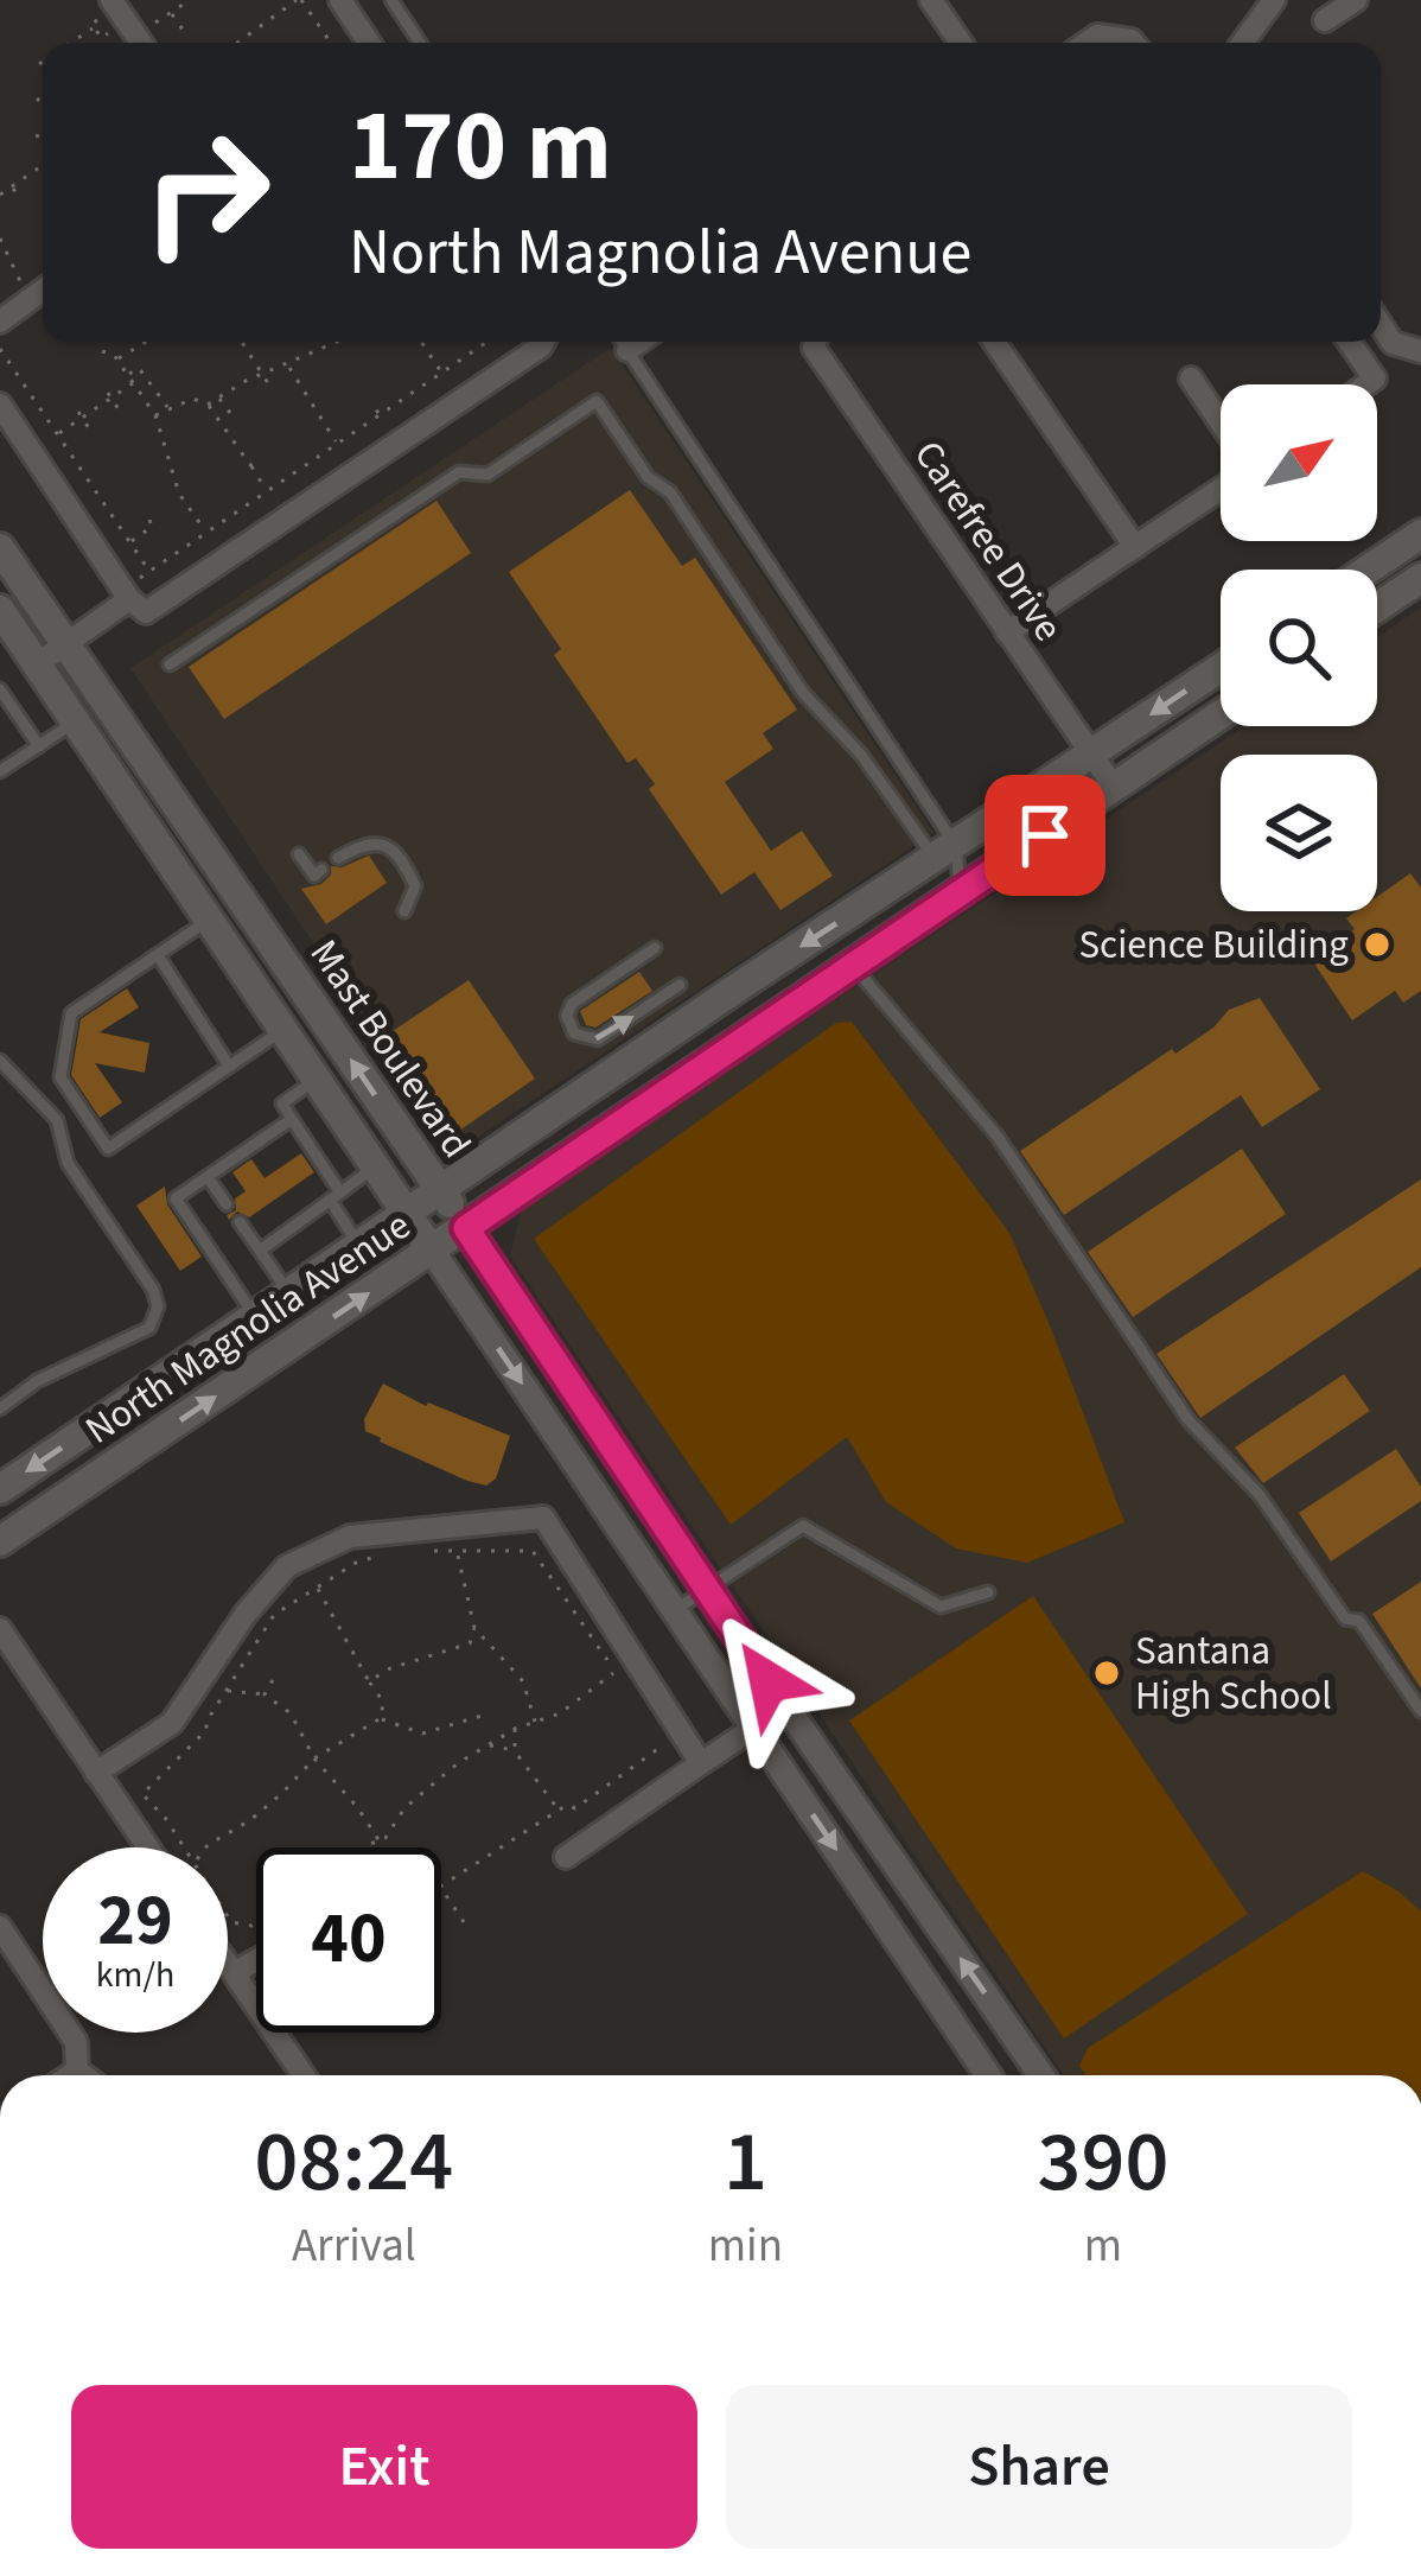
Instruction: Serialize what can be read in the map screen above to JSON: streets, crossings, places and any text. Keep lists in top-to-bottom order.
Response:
{
  "streets": {
    "main road": ["Mast Boulevard", "North Magnolia Avenue"],
    "street": ["Carefree Drive"]
  },
  "crossings": [
    ["Carefree Drive", "North Magnolia Avenue"],
    ["Mast Boulevard", "North Magnolia Avenue"]
  ],
  "places": ["Science Building", "Santana High School"],
  "north": "top right",
  "page": {
    "turn": ["170 m", "North Magnolia Avenue"],
    "speed": "29 km/h",
    "limit": "40",
    "eta": [
      "08:24",
      "Arrival",
      "1",
      "min",
      "390",
      "m"
    ],
    "buttons": ["Exit", "Share"]
  }
}
